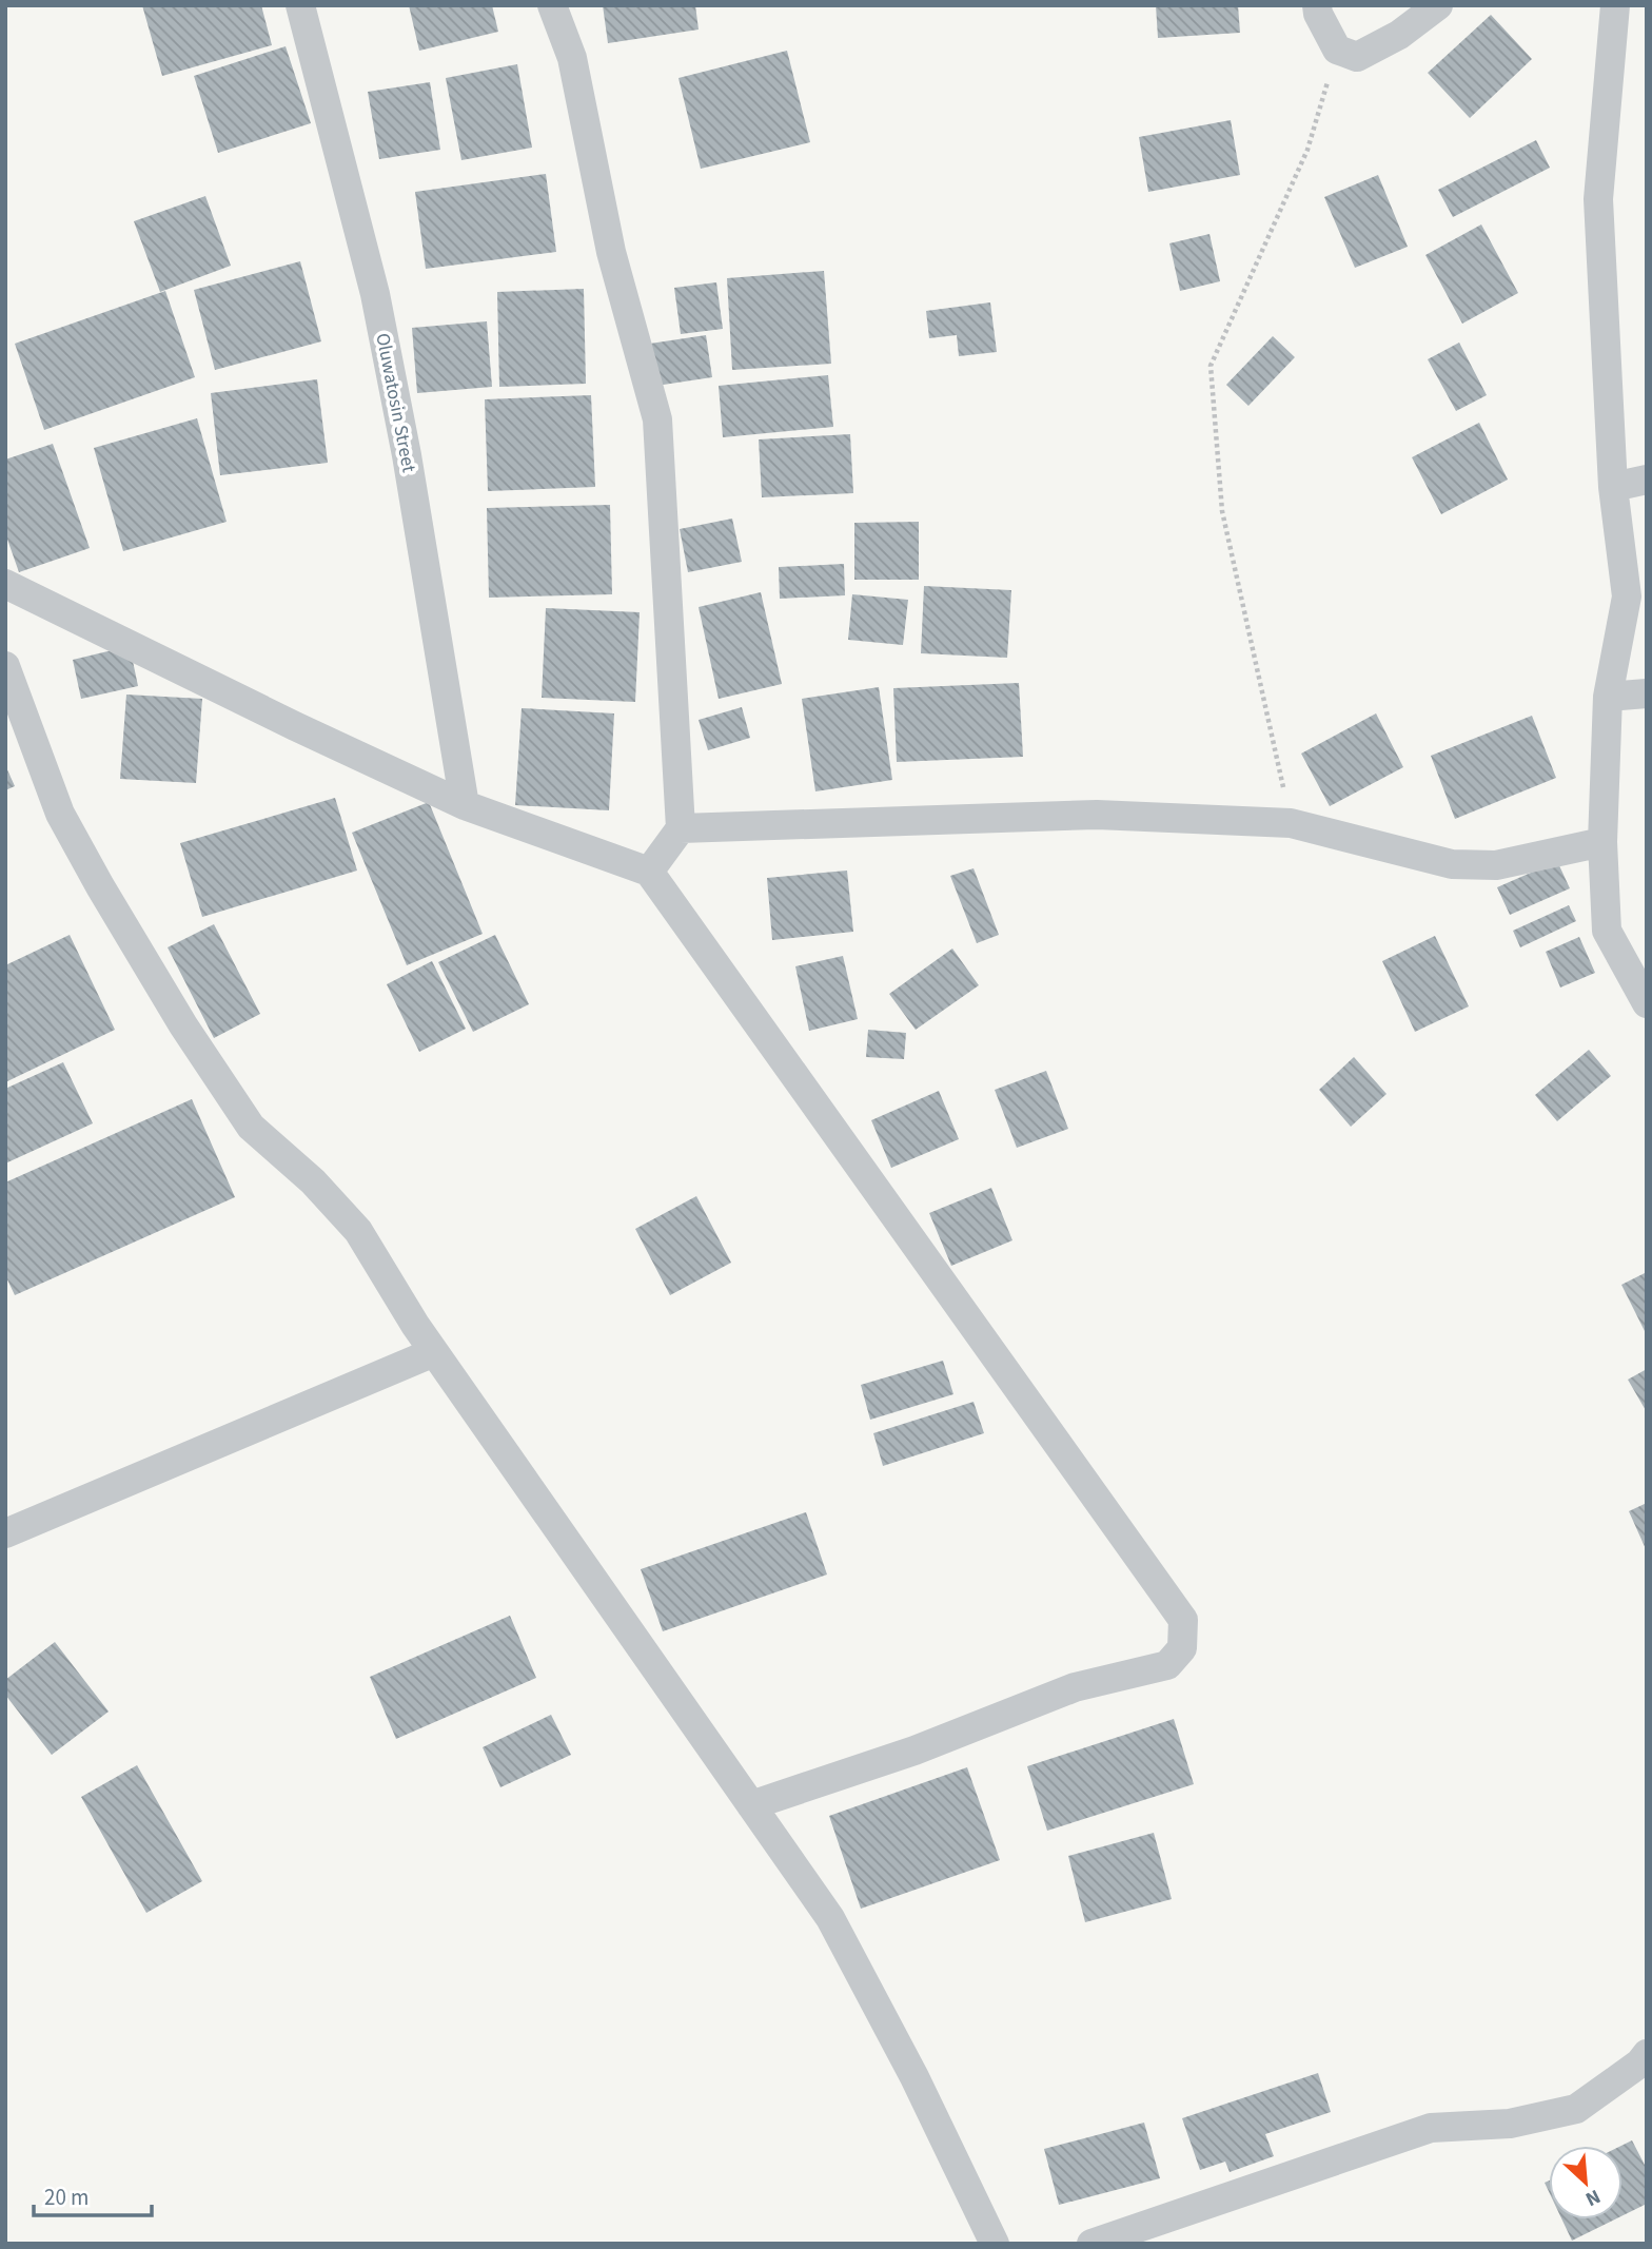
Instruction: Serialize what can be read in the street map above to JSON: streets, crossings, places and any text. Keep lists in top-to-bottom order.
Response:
{
  "streets": {
    "street": ["Oluwatosin Street"]
  },
  "scale_bar": "20 m",
  "north": "bottom right"
}
